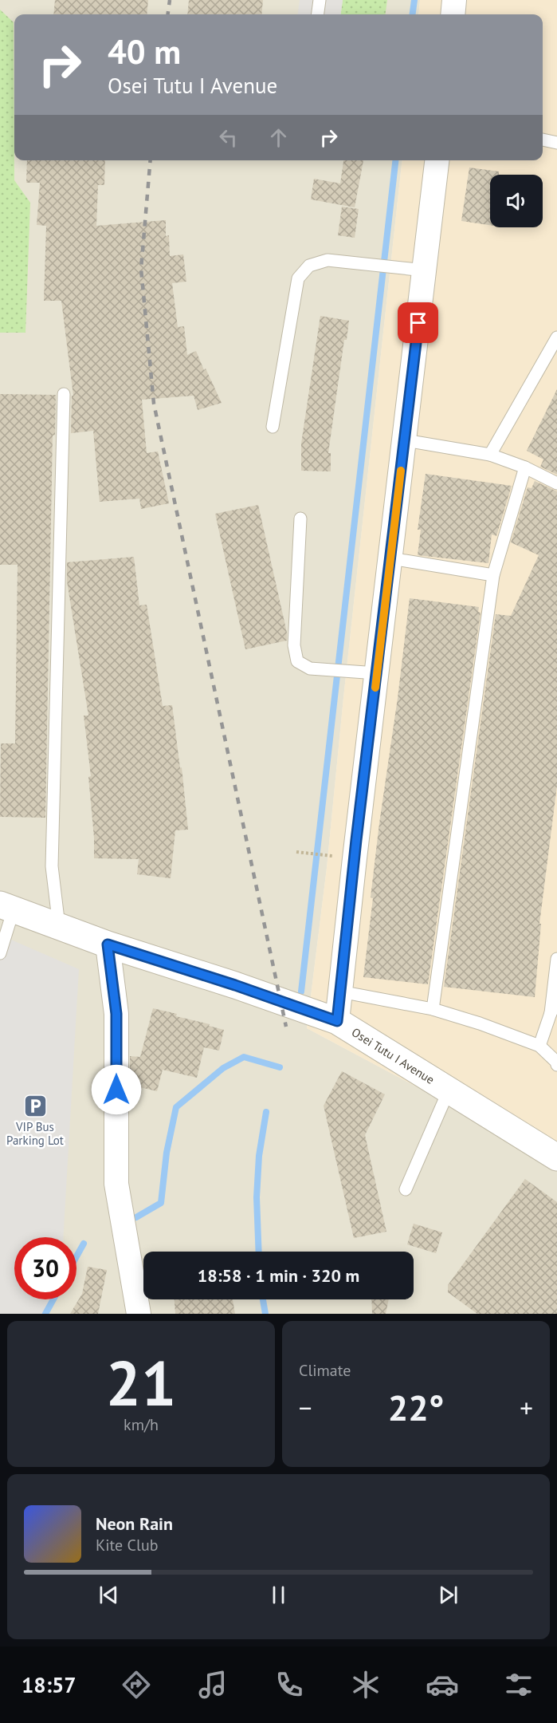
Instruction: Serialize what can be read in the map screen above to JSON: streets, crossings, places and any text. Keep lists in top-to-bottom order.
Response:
{
  "streets": {
    "street": ["Osei Tutu I Avenue"]
  },
  "places": {
    "parking": ["VIP Bus Parking Lot"]
  },
  "page": {
    "turn": ["40 m", "Osei Tutu I Avenue"],
    "limit": "30",
    "trip": "18:58 · 1 min · 320 m",
    "tile": [
      ["21", "km/h"],
      "Climate"
    ],
    "heat": ["−", "22°", "+"],
    "song": ["Neon Rain", "Kite Club"],
    "tabs": "18:57"
  }
}
